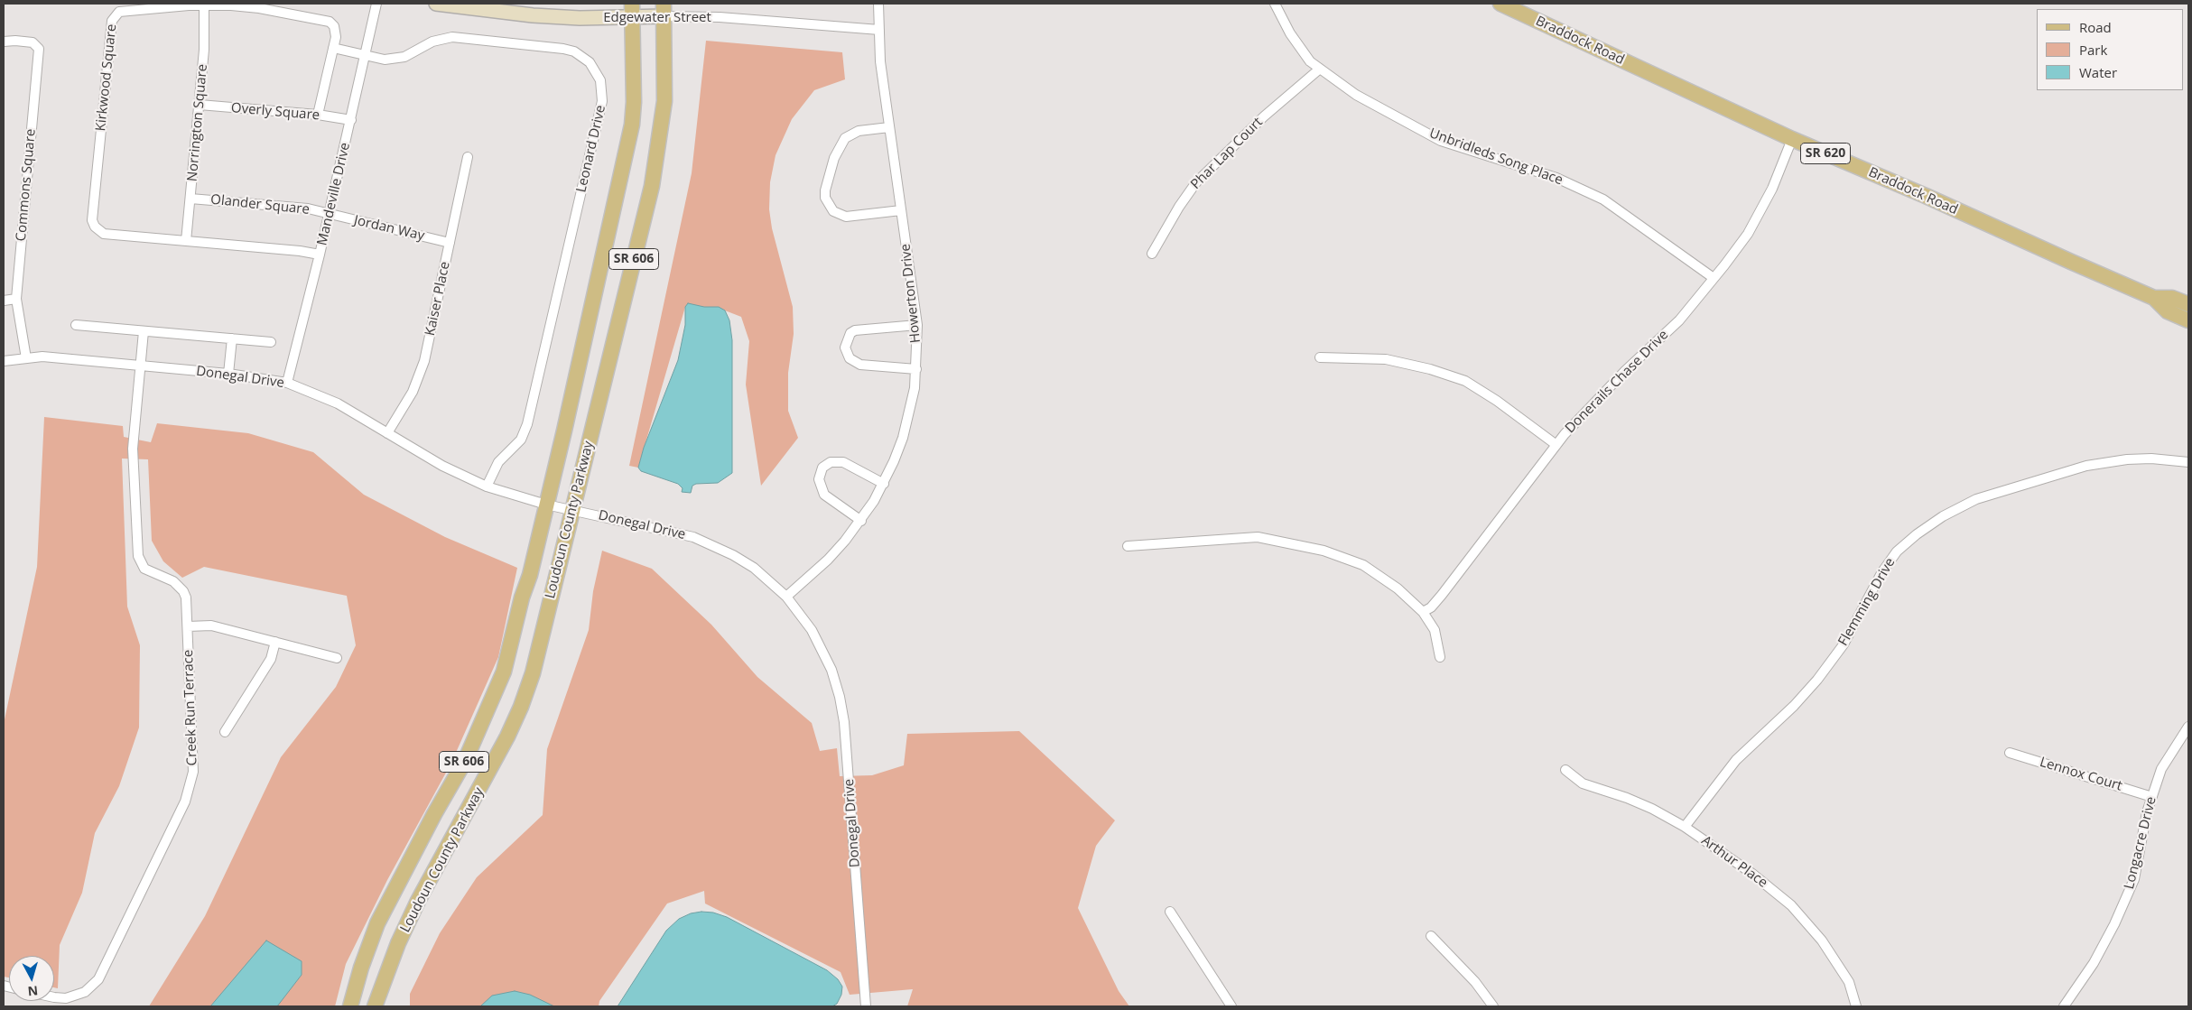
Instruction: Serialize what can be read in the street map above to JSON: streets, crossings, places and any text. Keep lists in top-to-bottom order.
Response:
{
  "streets": {
    "main road": [
      "Braddock Road",
      "SR 620",
      "SR 606",
      "Loudoun County Parkway"
    ],
    "street": [
      "Edgewater Street",
      "Kirkwood Square",
      "Overly Square",
      "Norrington Square",
      "Leonard Drive",
      "Phar Lap Court",
      "Unbridleds Song Place",
      "Commons Square",
      "Mandeville Drive",
      "Olander Square",
      "Jordan Way",
      "Howerton Drive",
      "Kaiser Place",
      "Donegal Drive",
      "Donerails Chase Drive",
      "Flemming Drive",
      "Creek Run Terrace",
      "Lennox Court",
      "Longacre Drive",
      "Arthur Place"
    ]
  },
  "crossings": [
    ["Edgewater Street", "Howerton Drive"],
    ["Edgewater Street", "Loudoun County Parkway"],
    ["Braddock Road", "Donerails Chase Drive"],
    ["Kirkwood Square", "Overly Square"],
    ["Kirkwood Square", "Norrington Square"],
    ["Kirkwood Square", "Leonard Drive"],
    ["Kirkwood Square", "Mandeville Drive"],
    ["Overly Square", "Norrington Square"],
    ["Overly Square", "Mandeville Drive"],
    ["Norrington Square", "Olander Square"],
    ["Leonard Drive", "Mandeville Drive"],
    ["Leonard Drive", "Donegal Drive"],
    ["Phar Lap Court", "Unbridleds Song Place"],
    ["Unbridleds Song Place", "Donerails Chase Drive"],
    ["Commons Square", "Donegal Drive"],
    ["Mandeville Drive", "Olander Square"],
    ["Mandeville Drive", "Jordan Way"],
    ["Mandeville Drive", "Donegal Drive"],
    ["Olander Square", "Jordan Way"],
    ["Jordan Way", "Kaiser Place"],
    ["Howerton Drive", "Donegal Drive"],
    ["Kaiser Place", "Donegal Drive"],
    ["Donegal Drive", "Loudoun County Parkway"],
    ["Donegal Drive", "Creek Run Terrace"],
    ["Flemming Drive", "Arthur Place"],
    ["Lennox Court", "Longacre Drive"]
  ],
  "legend": ["Road", "Park", "Water"],
  "north": "bottom"
}
